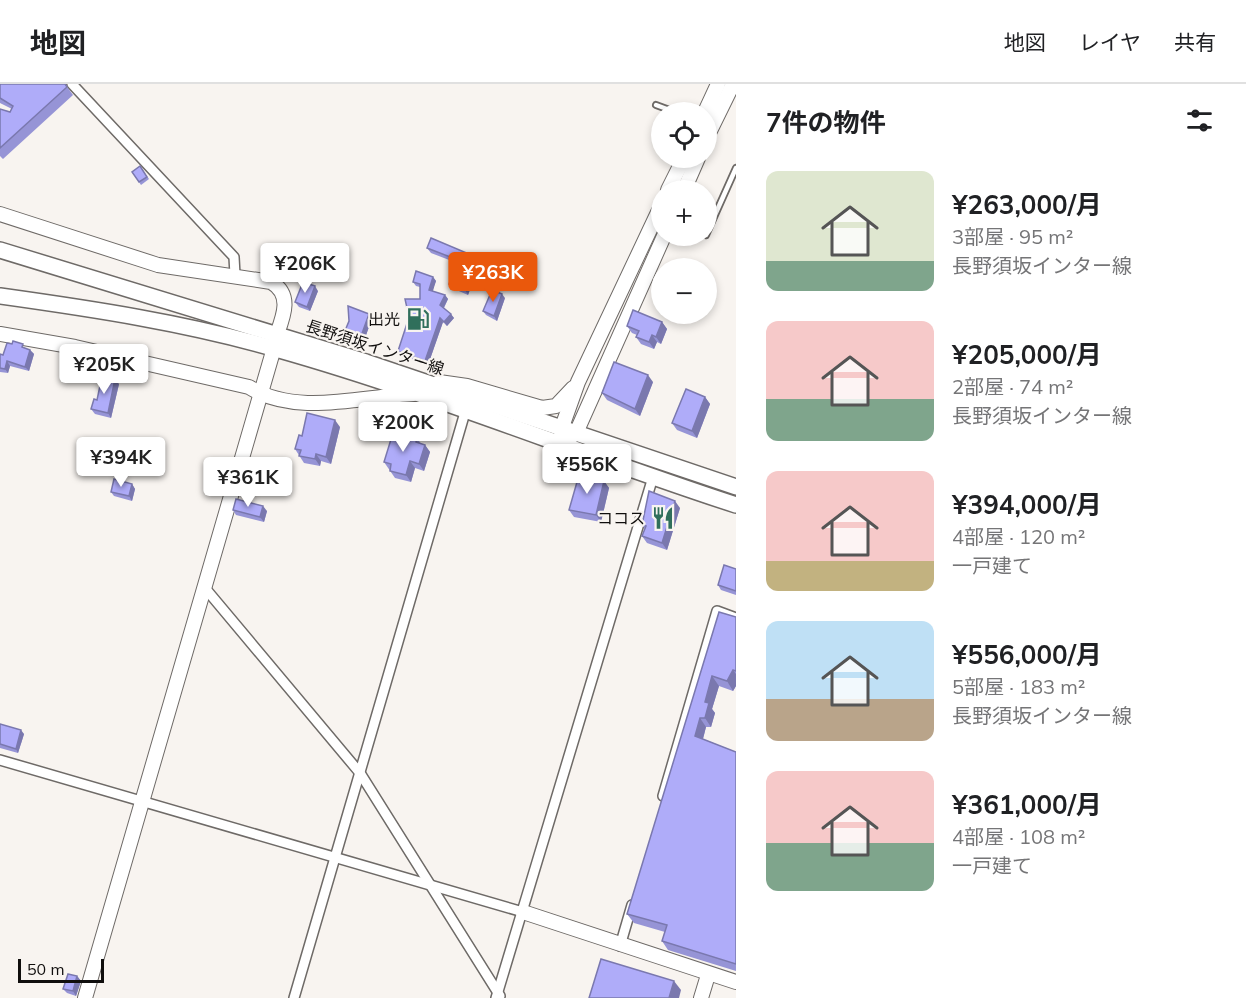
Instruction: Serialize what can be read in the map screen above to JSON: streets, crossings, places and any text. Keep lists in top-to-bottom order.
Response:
{
  "streets": {
    "main road": ["長野須坂インター線"]
  },
  "places": {
    "fuel station": ["出光"],
    "restaurant": ["ココス"]
  },
  "scale_bar": "50 m",
  "page": {
    "header": "地図",
    "nav": ["地図", "レイヤ", "共有"],
    "heading": "7件の物件",
    "map_buttons": ["+", "−"],
    "list": [
      {
        "name": "¥263,000/月",
        "note": "3部屋 · 95 m² · 長野須坂インター線"
      },
      {
        "name": "¥205,000/月",
        "note": "2部屋 · 74 m² · 長野須坂インター線"
      },
      {
        "name": "¥394,000/月",
        "note": "4部屋 · 120 m² · 一戸建て"
      },
      {
        "name": "¥556,000/月",
        "note": "5部屋 · 183 m² · 長野須坂インター線"
      },
      {
        "name": "¥361,000/月",
        "note": "4部屋 · 108 m² · 一戸建て"
      }
    ],
    "price": [
      "¥206K",
      "¥263K",
      "¥205K",
      "¥200K",
      "¥394K",
      "¥556K",
      "¥361K"
    ],
    "scale": "50 m"
  }
}
